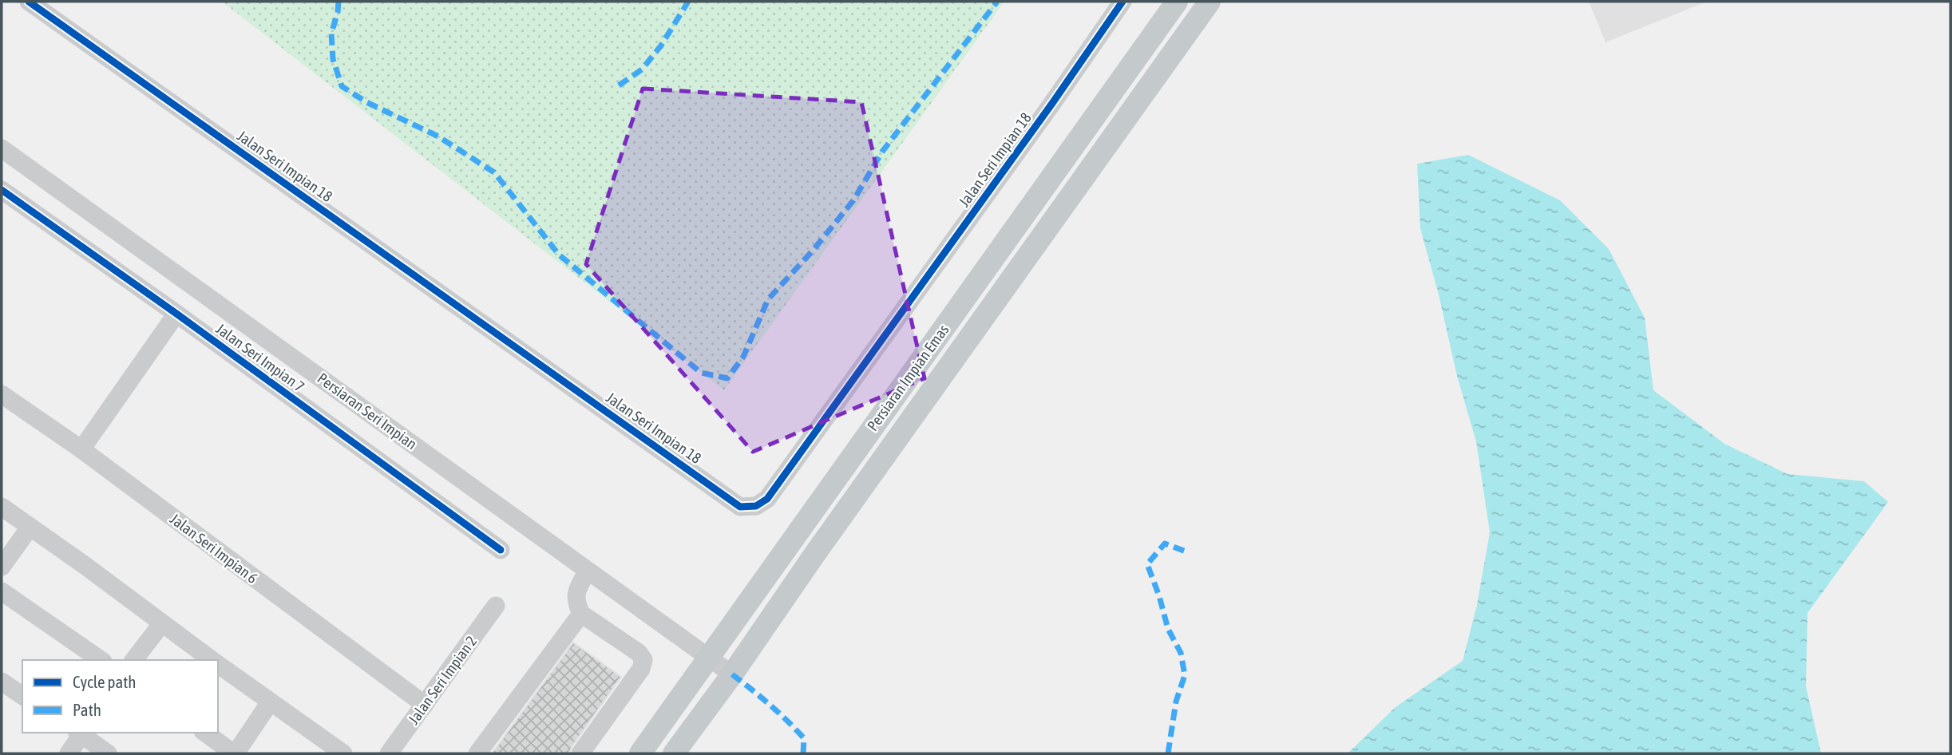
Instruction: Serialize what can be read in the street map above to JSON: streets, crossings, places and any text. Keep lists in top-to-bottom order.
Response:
{
  "streets": {
    "main road": ["Persiaran Impian Emas"],
    "street": [
      "Jalan Seri Impian 18",
      "Jalan Seri Impian 7",
      "Persiaran Seri Impian",
      "Jalan Seri Impian 6",
      "Jalan Seri Impian 2"
    ]
  },
  "crossings": [
    ["Persiaran Impian Emas", "Persiaran Seri Impian"],
    ["Jalan Seri Impian 6", "Jalan Seri Impian 2"]
  ],
  "legend": ["Cycle path", "Path"]
}
